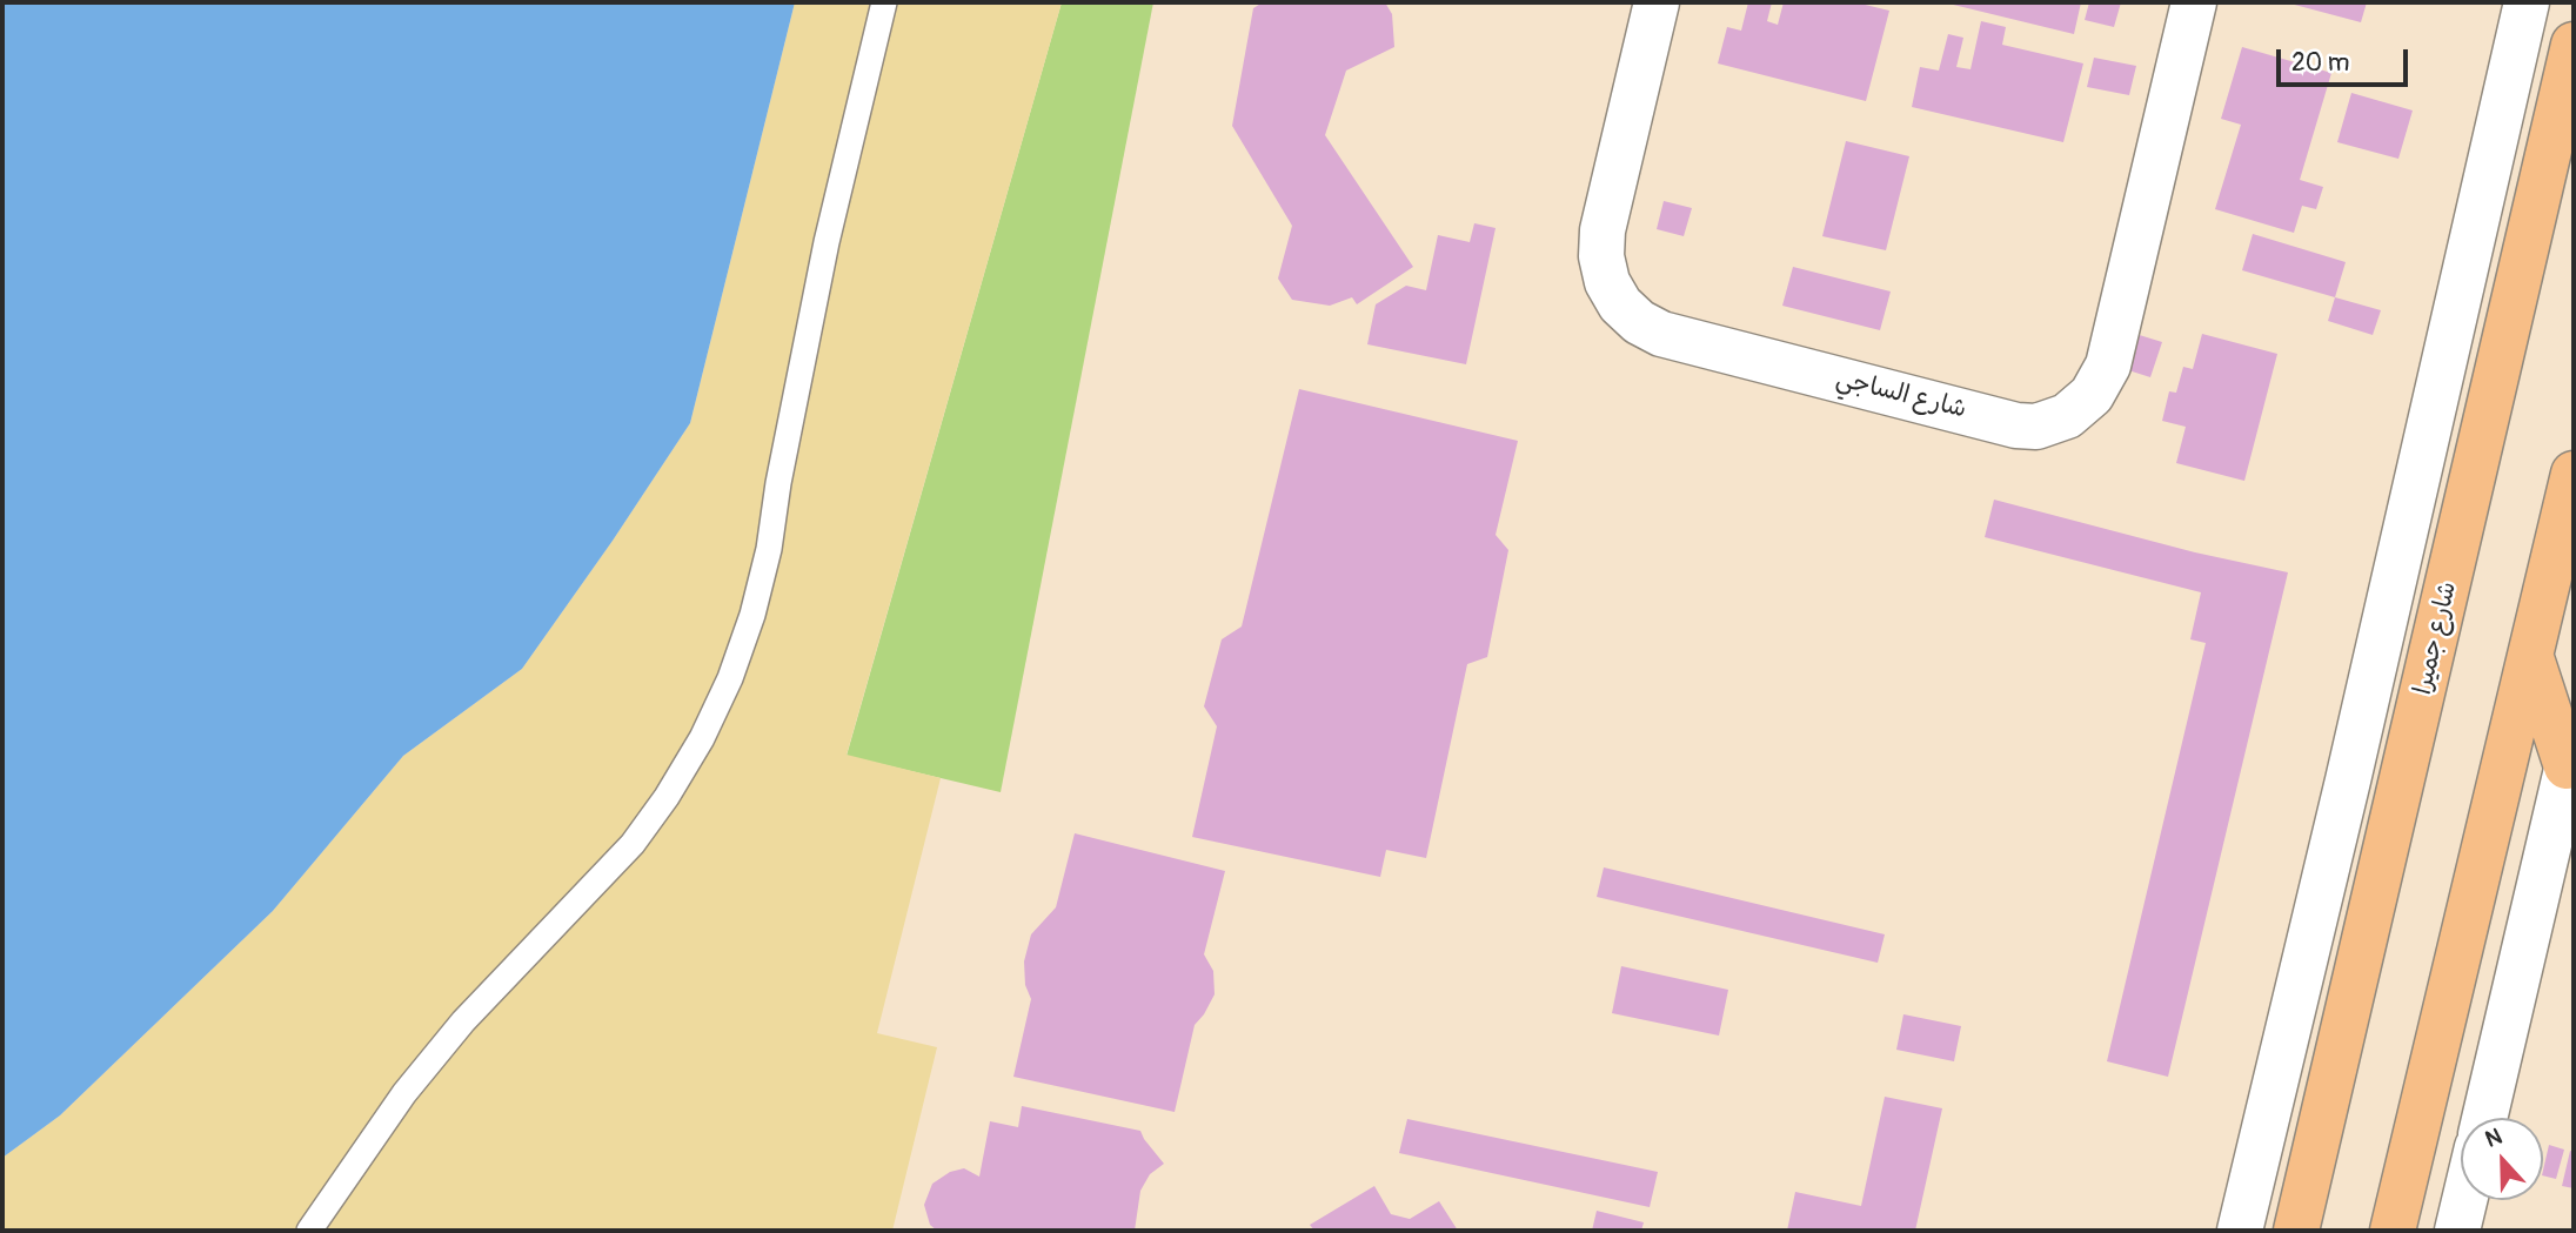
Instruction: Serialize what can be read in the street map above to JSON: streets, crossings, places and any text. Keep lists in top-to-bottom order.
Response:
{
  "streets": {
    "main road": ["شارع جميرا"],
    "street": ["شارع الساجي"]
  },
  "scale_bar": "20 m",
  "north": "top"
}
